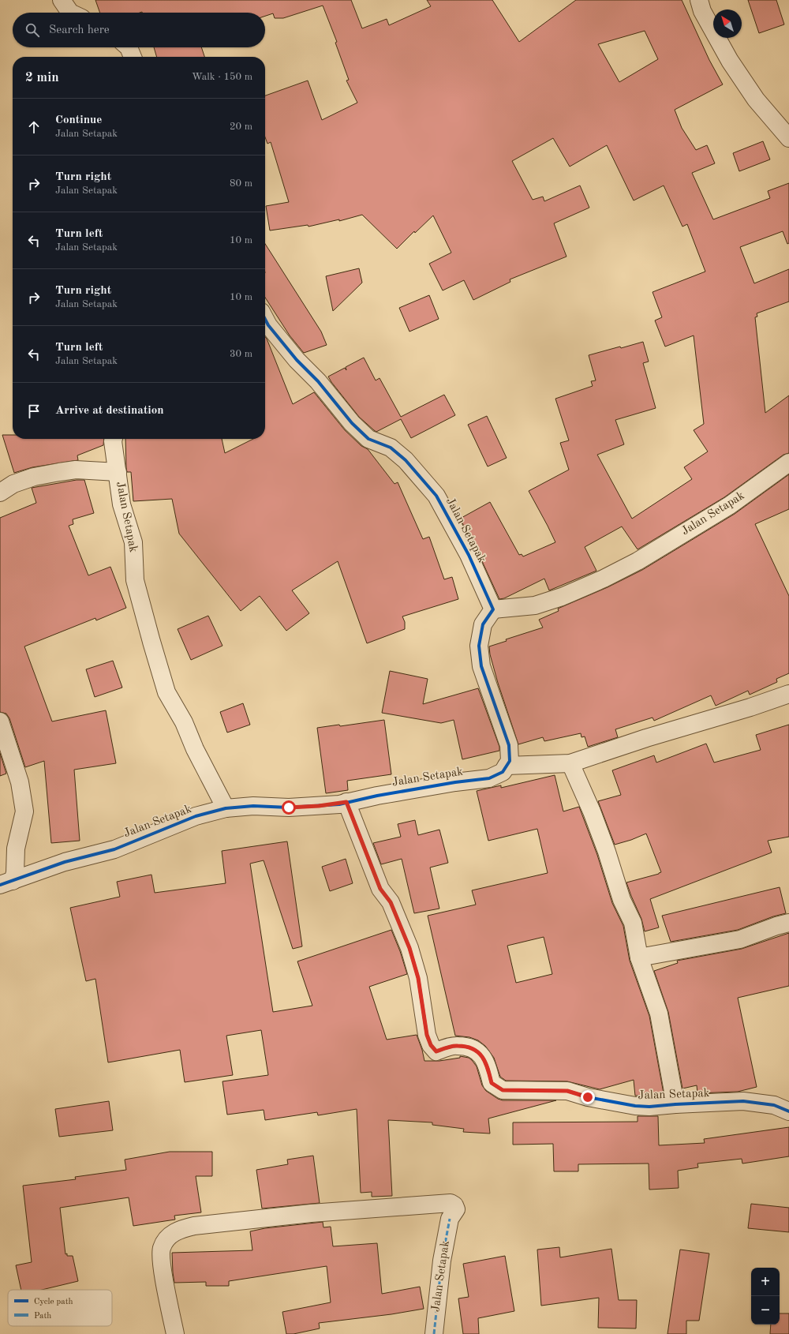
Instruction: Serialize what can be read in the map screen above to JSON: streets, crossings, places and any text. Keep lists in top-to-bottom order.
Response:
{
  "streets": {
    "street": ["Jalan Setapak"]
  },
  "legend": ["Cycle path", "Path"],
  "north": "top left",
  "page": {
    "search": "Search here",
    "heading": ["2 min", "Walk · 150 m"],
    "list": [
      ["Continue", "Jalan Setapak", "20 m"],
      ["Turn right", "Jalan Setapak", "80 m"],
      ["Turn left", "Jalan Setapak", "10 m"],
      ["Turn right", "Jalan Setapak", "10 m"],
      ["Turn left", "Jalan Setapak", "30 m"],
      "Arrive at destination"
    ],
    "map_buttons": ["+", "−"]
  }
}
